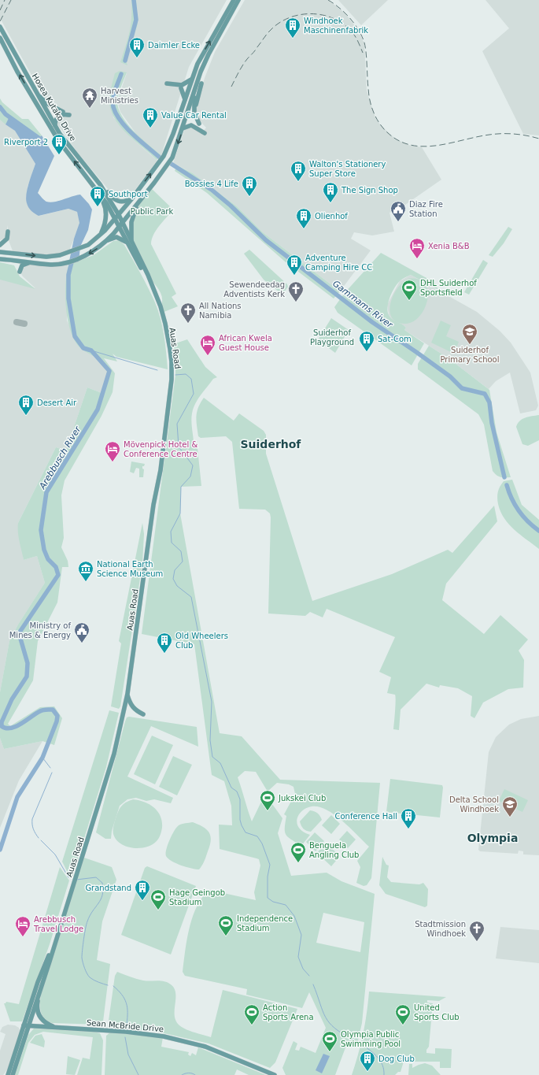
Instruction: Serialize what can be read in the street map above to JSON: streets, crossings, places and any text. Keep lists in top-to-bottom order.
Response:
{
  "streets": {
    "main road": ["Hosea Kutako Drive", "Auas Road", "Sean McBride Drive"]
  },
  "crossings": [
    ["Hosea Kutako Drive", "Auas Road"],
    ["Auas Road", "Sean McBride Drive"]
  ],
  "districts": ["Suiderhof", "Olympia"],
  "water": ["Gammams River", "Arebbusch River"],
  "parks": ["Public Park", "Suiderhof Playground"],
  "places": {
    "building": [
      "Windhoek Maschinenfabrik",
      "Daimler Ecke",
      "Value Car Rental",
      "Riverport 2",
      "Walton's Stationery Super Store",
      "Bossies 4 Life",
      "The Sign Shop",
      "Southport",
      "Olienhof",
      "Adventure Camping Hire CC",
      "Sat-Com",
      "Desert Air",
      "Old Wheelers Club",
      "Conference Hall",
      "Grandstand",
      "Dog Club"
    ],
    "temple": ["Harvest Ministries"],
    "public building": ["Diaz Fire Station", "Ministry of Mines & Energy"],
    "hotel": [
      "Xenia B&B",
      "African Kwela Guest House",
      "Mövenpick Hotel & Conference Centre",
      "Arebbusch Travel Lodge"
    ],
    "sports": [
      "DHL Suiderhof Sportsfield",
      "Jukskei Club",
      "Benguela Angling Club",
      "Hage Geingob Stadium",
      "Independence Stadium",
      "Action Sports Arena",
      "United Sports Club",
      "Olympia Public Swimming Pool"
    ],
    "church": ["Sewendeedag Adventists Kerk", "All Nations Namibia", "Stadtmission Windhoek"],
    "school or university": ["Suiderhof Primary School", "Delta School Windhoek"],
    "museum": ["National Earth Science Museum"]
  }
}
